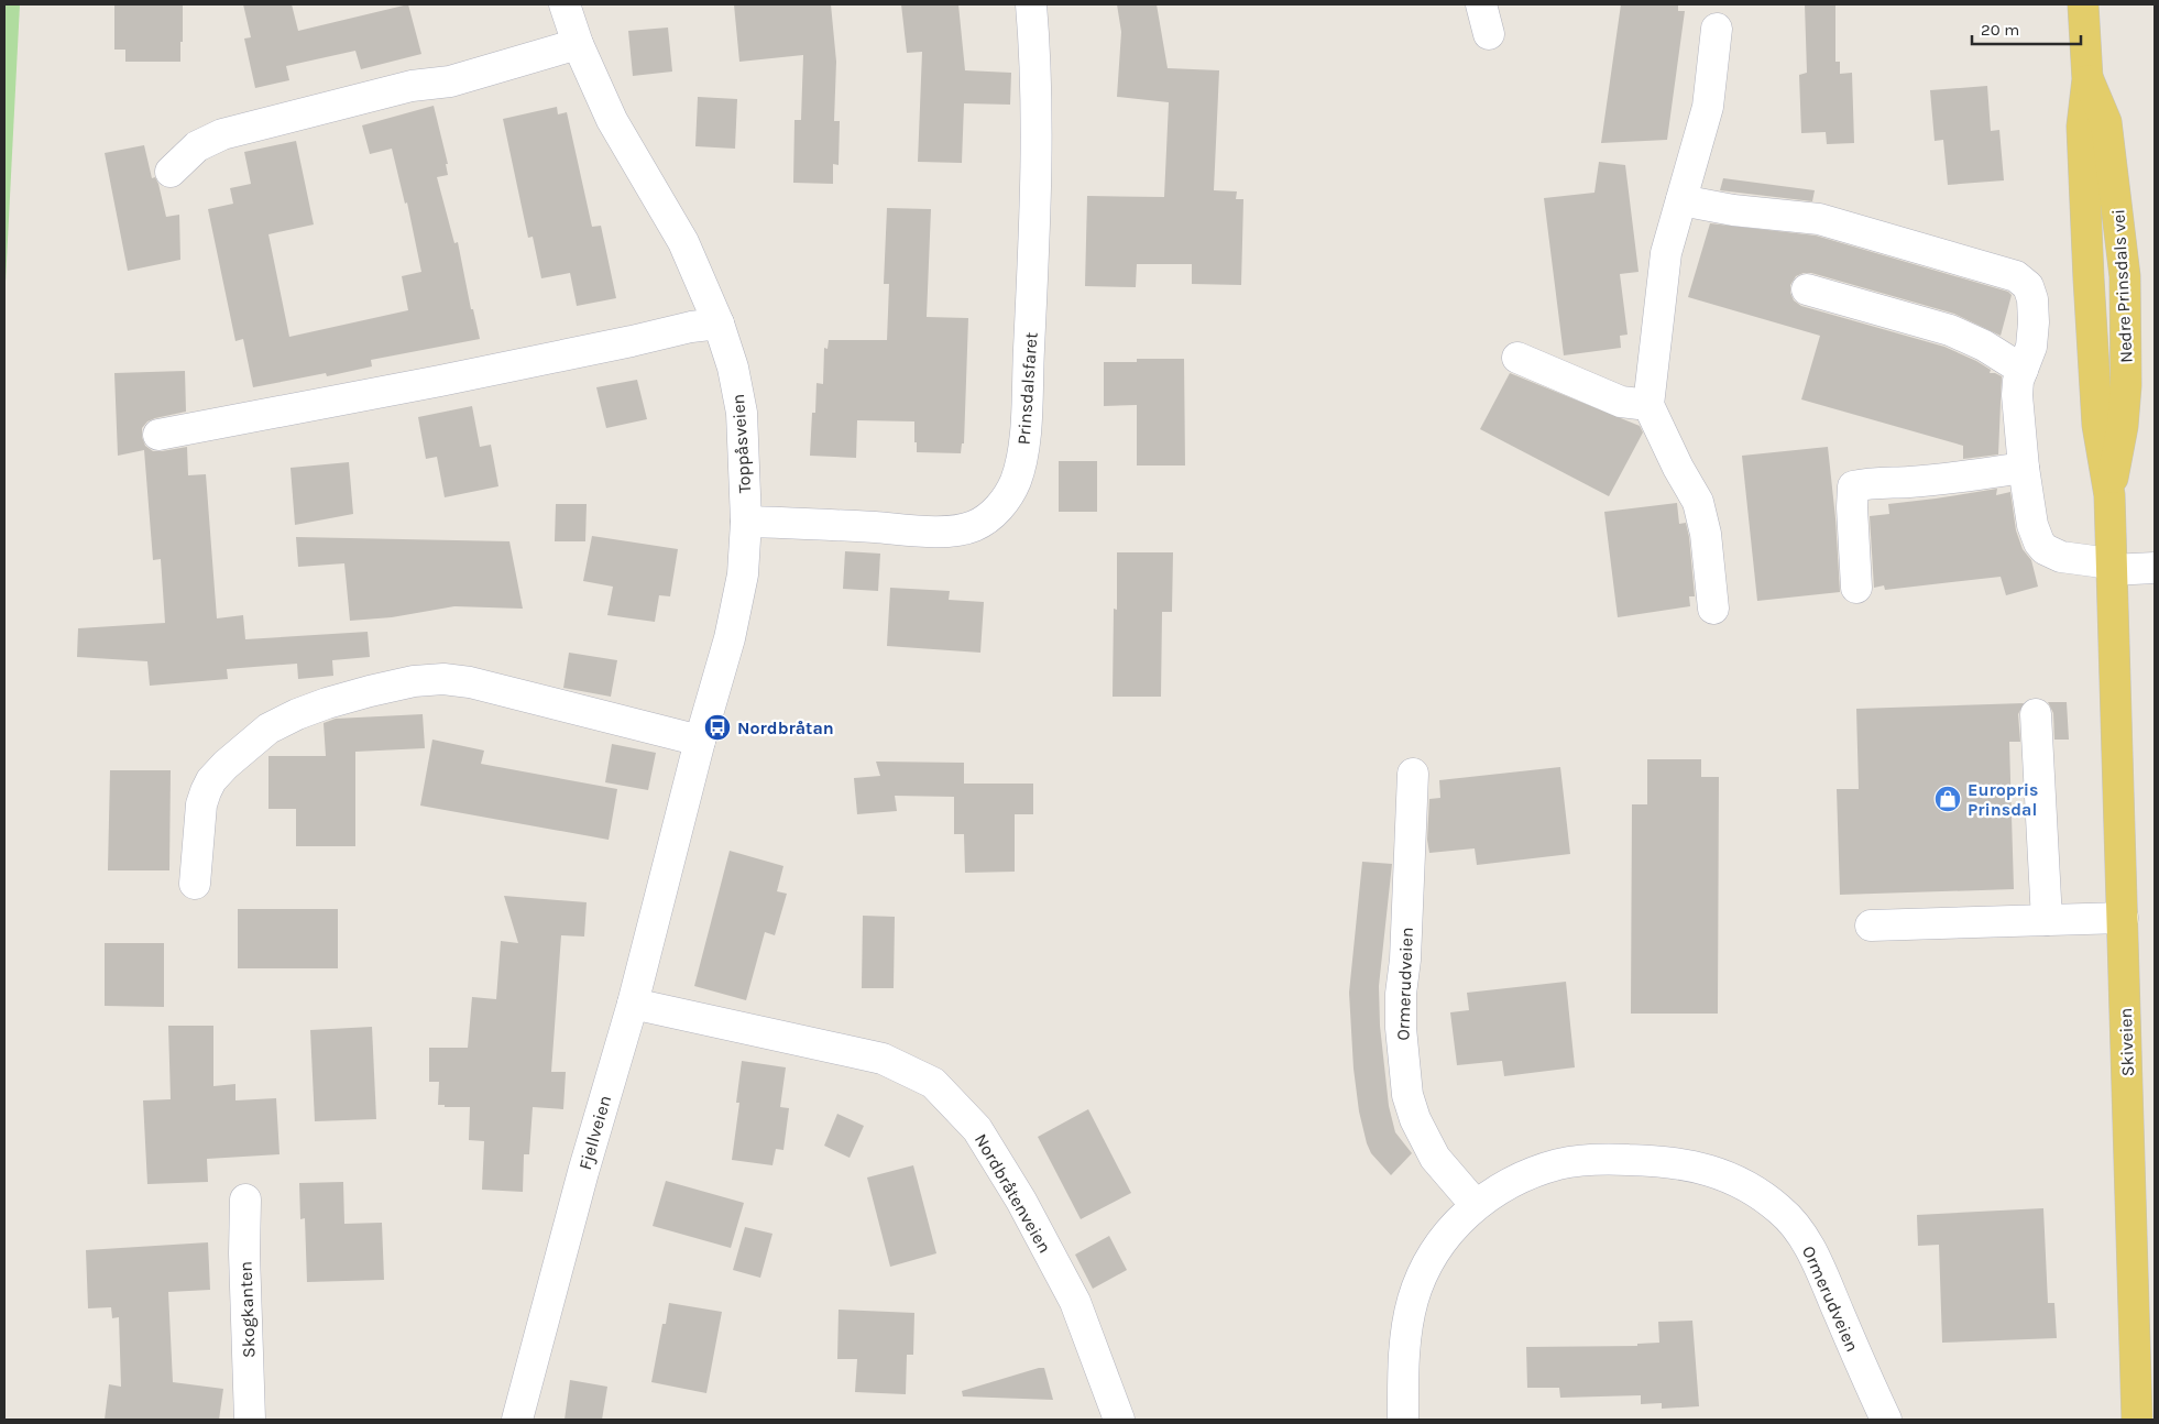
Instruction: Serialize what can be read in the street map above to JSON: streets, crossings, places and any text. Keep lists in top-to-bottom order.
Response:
{
  "streets": {
    "main road": ["Nedre Prinsdals vei", "Skiveien"],
    "street": [
      "Prinsdalsfaret",
      "Toppåsveien",
      "Ormerudveien",
      "Fjellveien",
      "Nordbråtenveien",
      "Skogkanten"
    ]
  },
  "crossings": [
    ["Nedre Prinsdals vei", "Skiveien"],
    ["Prinsdalsfaret", "Toppåsveien"],
    ["Toppåsveien", "Fjellveien"],
    ["Fjellveien", "Nordbråtenveien"]
  ],
  "places": {
    "bus stop": ["Nordbråtan"],
    "shop": ["Europris Prinsdal"]
  },
  "scale_bar": "20 m"
}
